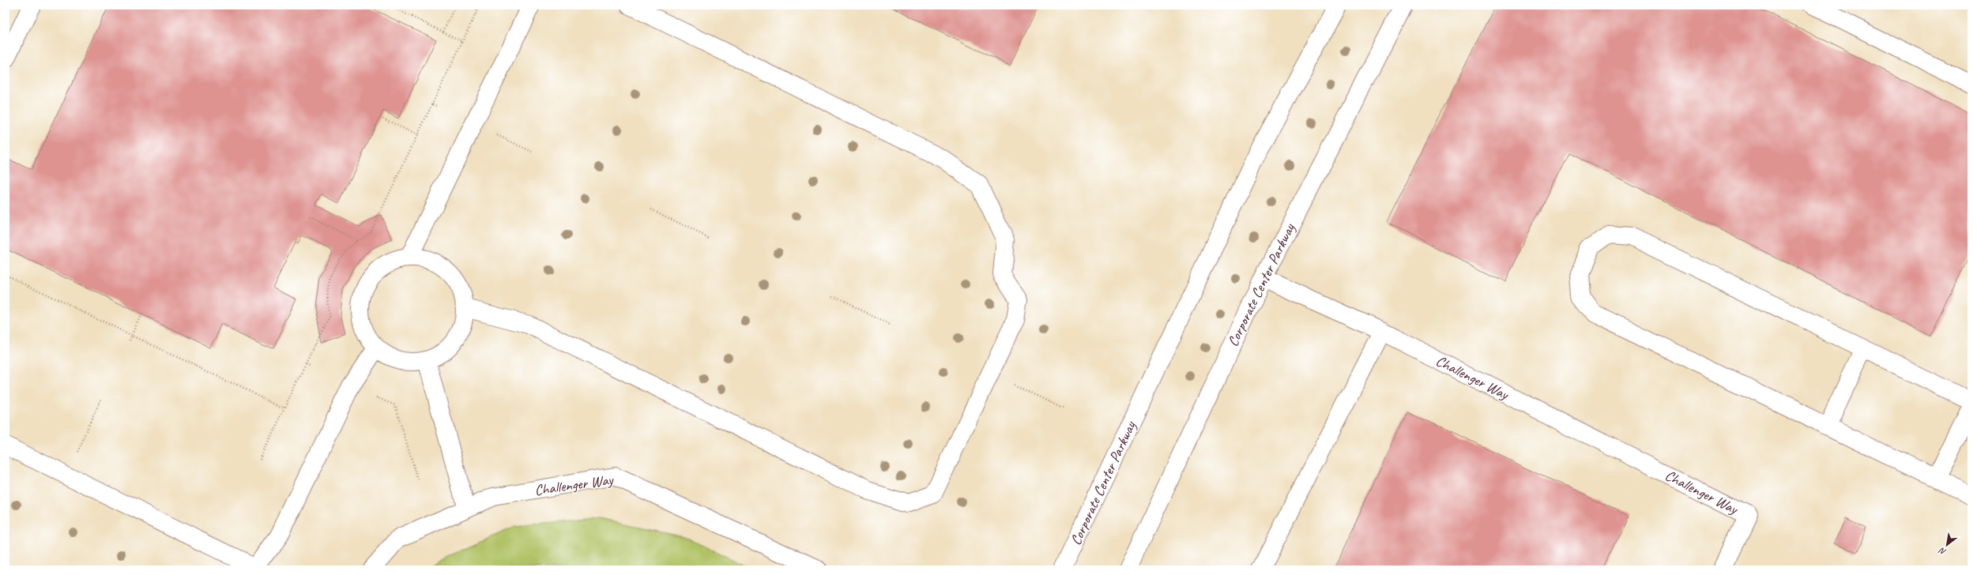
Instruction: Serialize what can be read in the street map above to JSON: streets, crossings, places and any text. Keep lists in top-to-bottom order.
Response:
{
  "streets": {
    "street": ["Corporate Center Parkway", "Challenger Way"]
  },
  "north": "bottom left"
}
